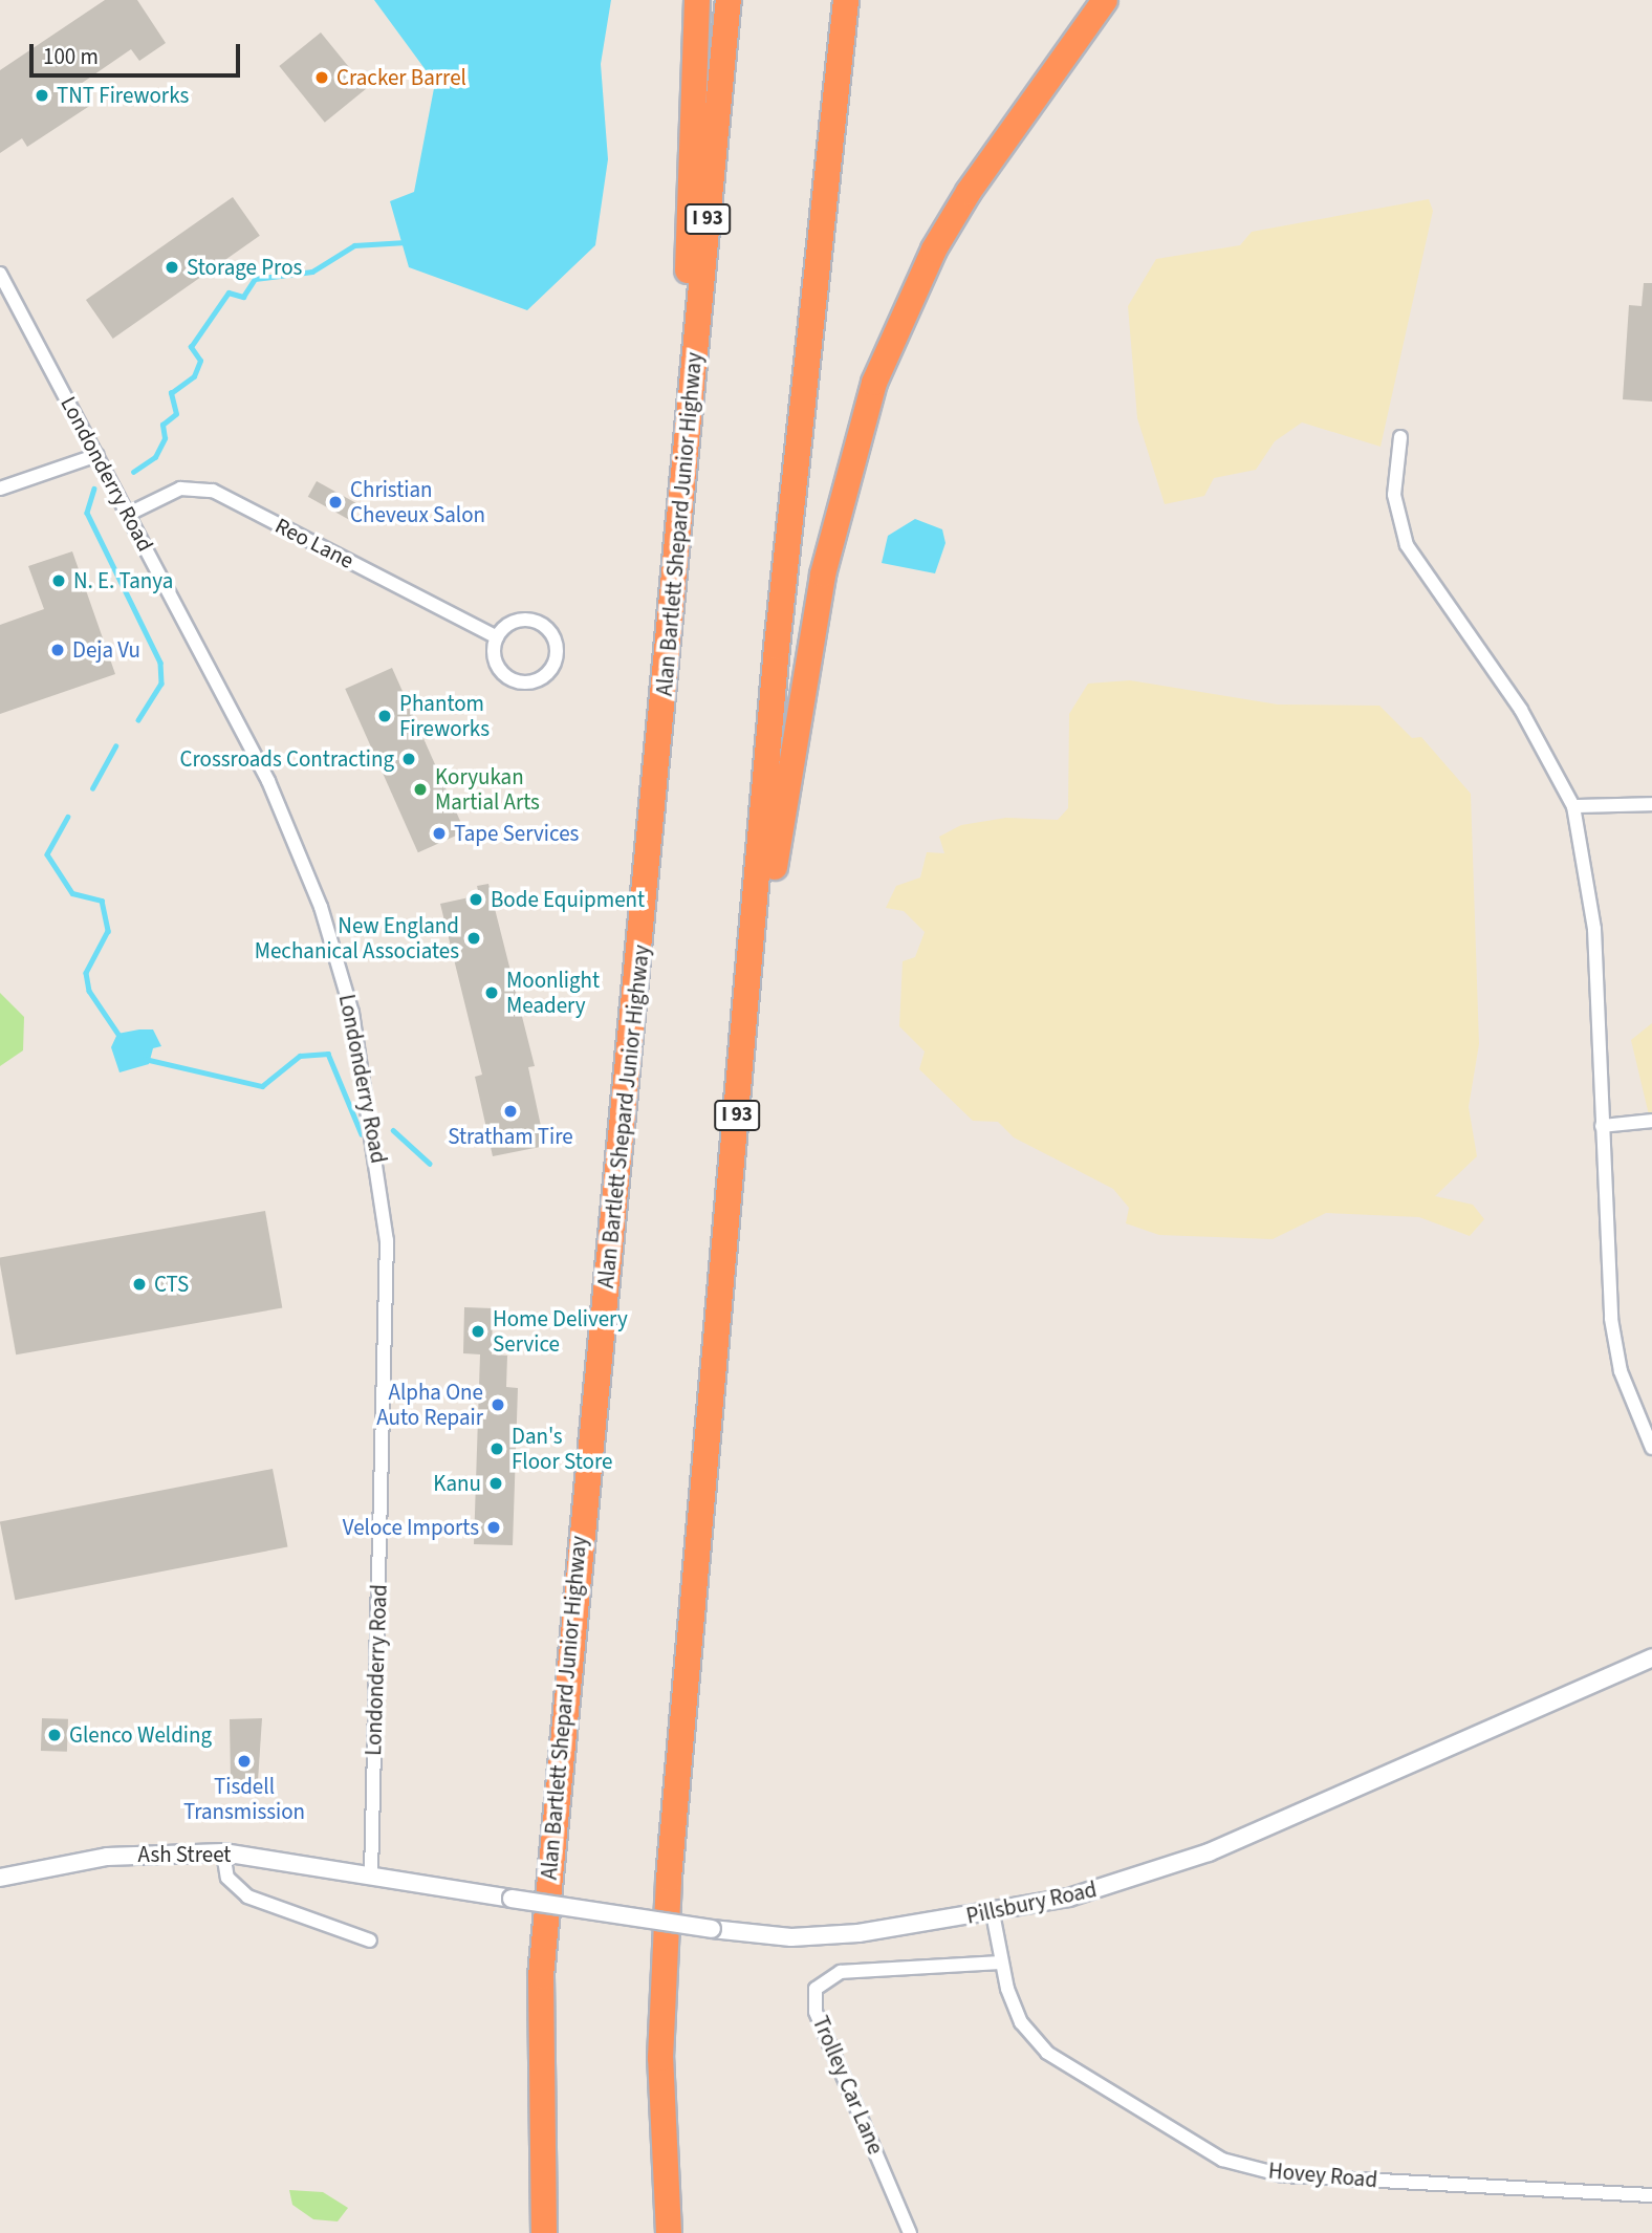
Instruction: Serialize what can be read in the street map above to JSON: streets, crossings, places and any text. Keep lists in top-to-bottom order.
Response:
{
  "streets": {
    "highway": ["I 93", "Alan Bartlett Shepard Junior Highway"],
    "street": [
      "Londonderry Road",
      "Reo Lane",
      "Ash Street",
      "Pillsbury Road",
      "Trolley Car Lane",
      "Hovey Road"
    ]
  },
  "crossings": [
    ["Londonderry Road", "Reo Lane"],
    ["Londonderry Road", "Ash Street"],
    ["Londonderry Road", "Pillsbury Road"],
    ["Ash Street", "Pillsbury Road"],
    ["Pillsbury Road", "Hovey Road"],
    ["Trolley Car Lane", "Hovey Road"]
  ],
  "places": [
    "Cracker Barrel",
    "TNT Fireworks",
    "Storage Pros",
    "Christian Cheveux Salon",
    "N. E. Tanya",
    "Deja Vu",
    "Phantom Fireworks",
    "Crossroads Contracting",
    "Koryukan Martial Arts",
    "Tape Services",
    "Bode Equipment",
    "New England Mechanical Associates",
    "Moonlight Meadery",
    "Stratham Tire",
    "CTS",
    "Home Delivery Service",
    "Alpha One Auto Repair",
    "Dan's Floor Store",
    "Kanu",
    "Veloce Imports",
    "Glenco Welding",
    "Tisdell Transmission"
  ],
  "scale_bar": "100 m"
}
